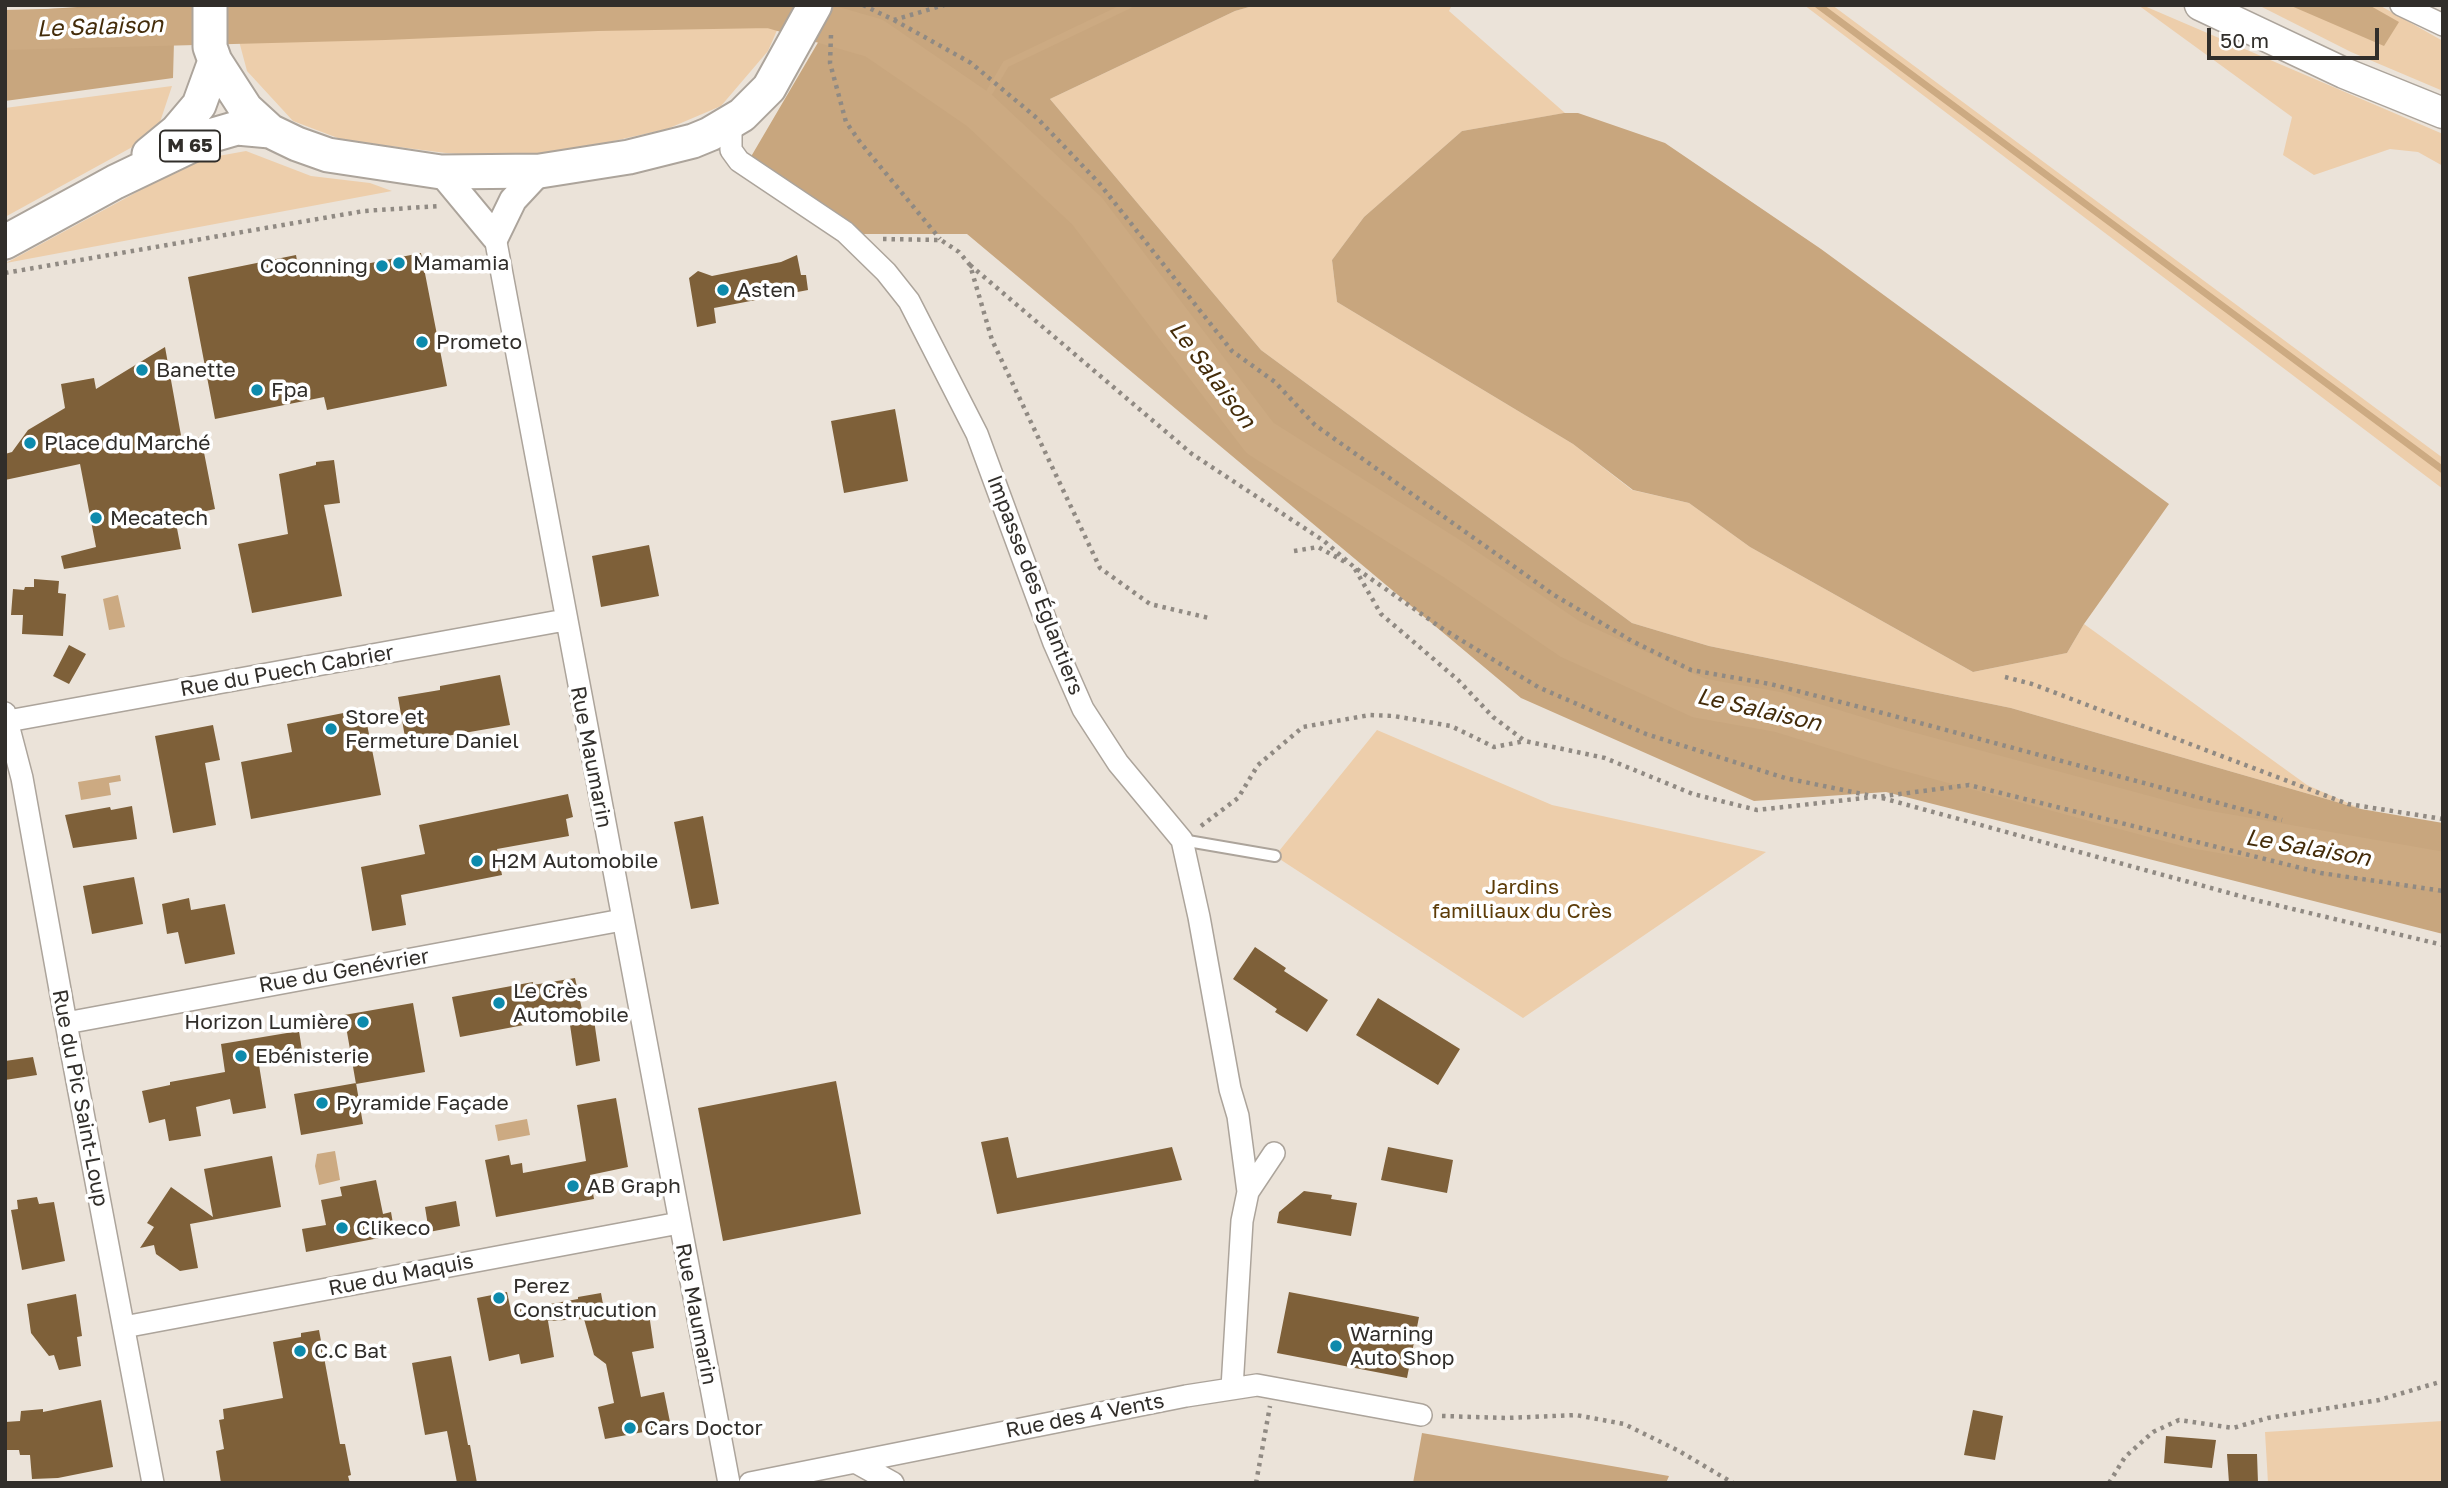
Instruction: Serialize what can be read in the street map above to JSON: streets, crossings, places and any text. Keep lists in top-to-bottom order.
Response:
{
  "streets": {
    "main road": ["M 65"],
    "street": [
      "Impasse des Églantiers",
      "Rue du Puech Cabrier",
      "Rue Maumarin",
      "Rue du Genévrier",
      "Rue du Pic Saint-Loup",
      "Rue du Maquis",
      "Rue des 4 Vents"
    ]
  },
  "crossings": [
    ["Impasse des Églantiers", "Rue des 4 Vents"],
    ["Rue du Puech Cabrier", "Rue Maumarin"],
    ["Rue du Puech Cabrier", "Rue du Pic Saint-Loup"],
    ["Rue Maumarin", "Rue du Genévrier"],
    ["Rue Maumarin", "Rue du Maquis"],
    ["Rue du Genévrier", "Rue du Pic Saint-Loup"],
    ["Rue du Pic Saint-Loup", "Rue du Maquis"]
  ],
  "water": ["Le Salaison"],
  "parks": ["Jardins familliaux du Crès"],
  "places": [
    "Mamamia",
    "Coconning",
    "Asten",
    "Prometo",
    "Banette",
    "Fpa",
    "Place du Marché",
    "Mecatech",
    "Store et Fermeture Daniel",
    "H2M Automobile",
    "Le Crès Automobile",
    "Horizon Lumière",
    "Ebénisterie",
    "Pyramide Façade",
    "AB Graph",
    "Clikeco",
    "Perez Construcution",
    "Warning Auto Shop",
    "C.C Bat",
    "Cars Doctor"
  ],
  "scale_bar": "50 m"
}
